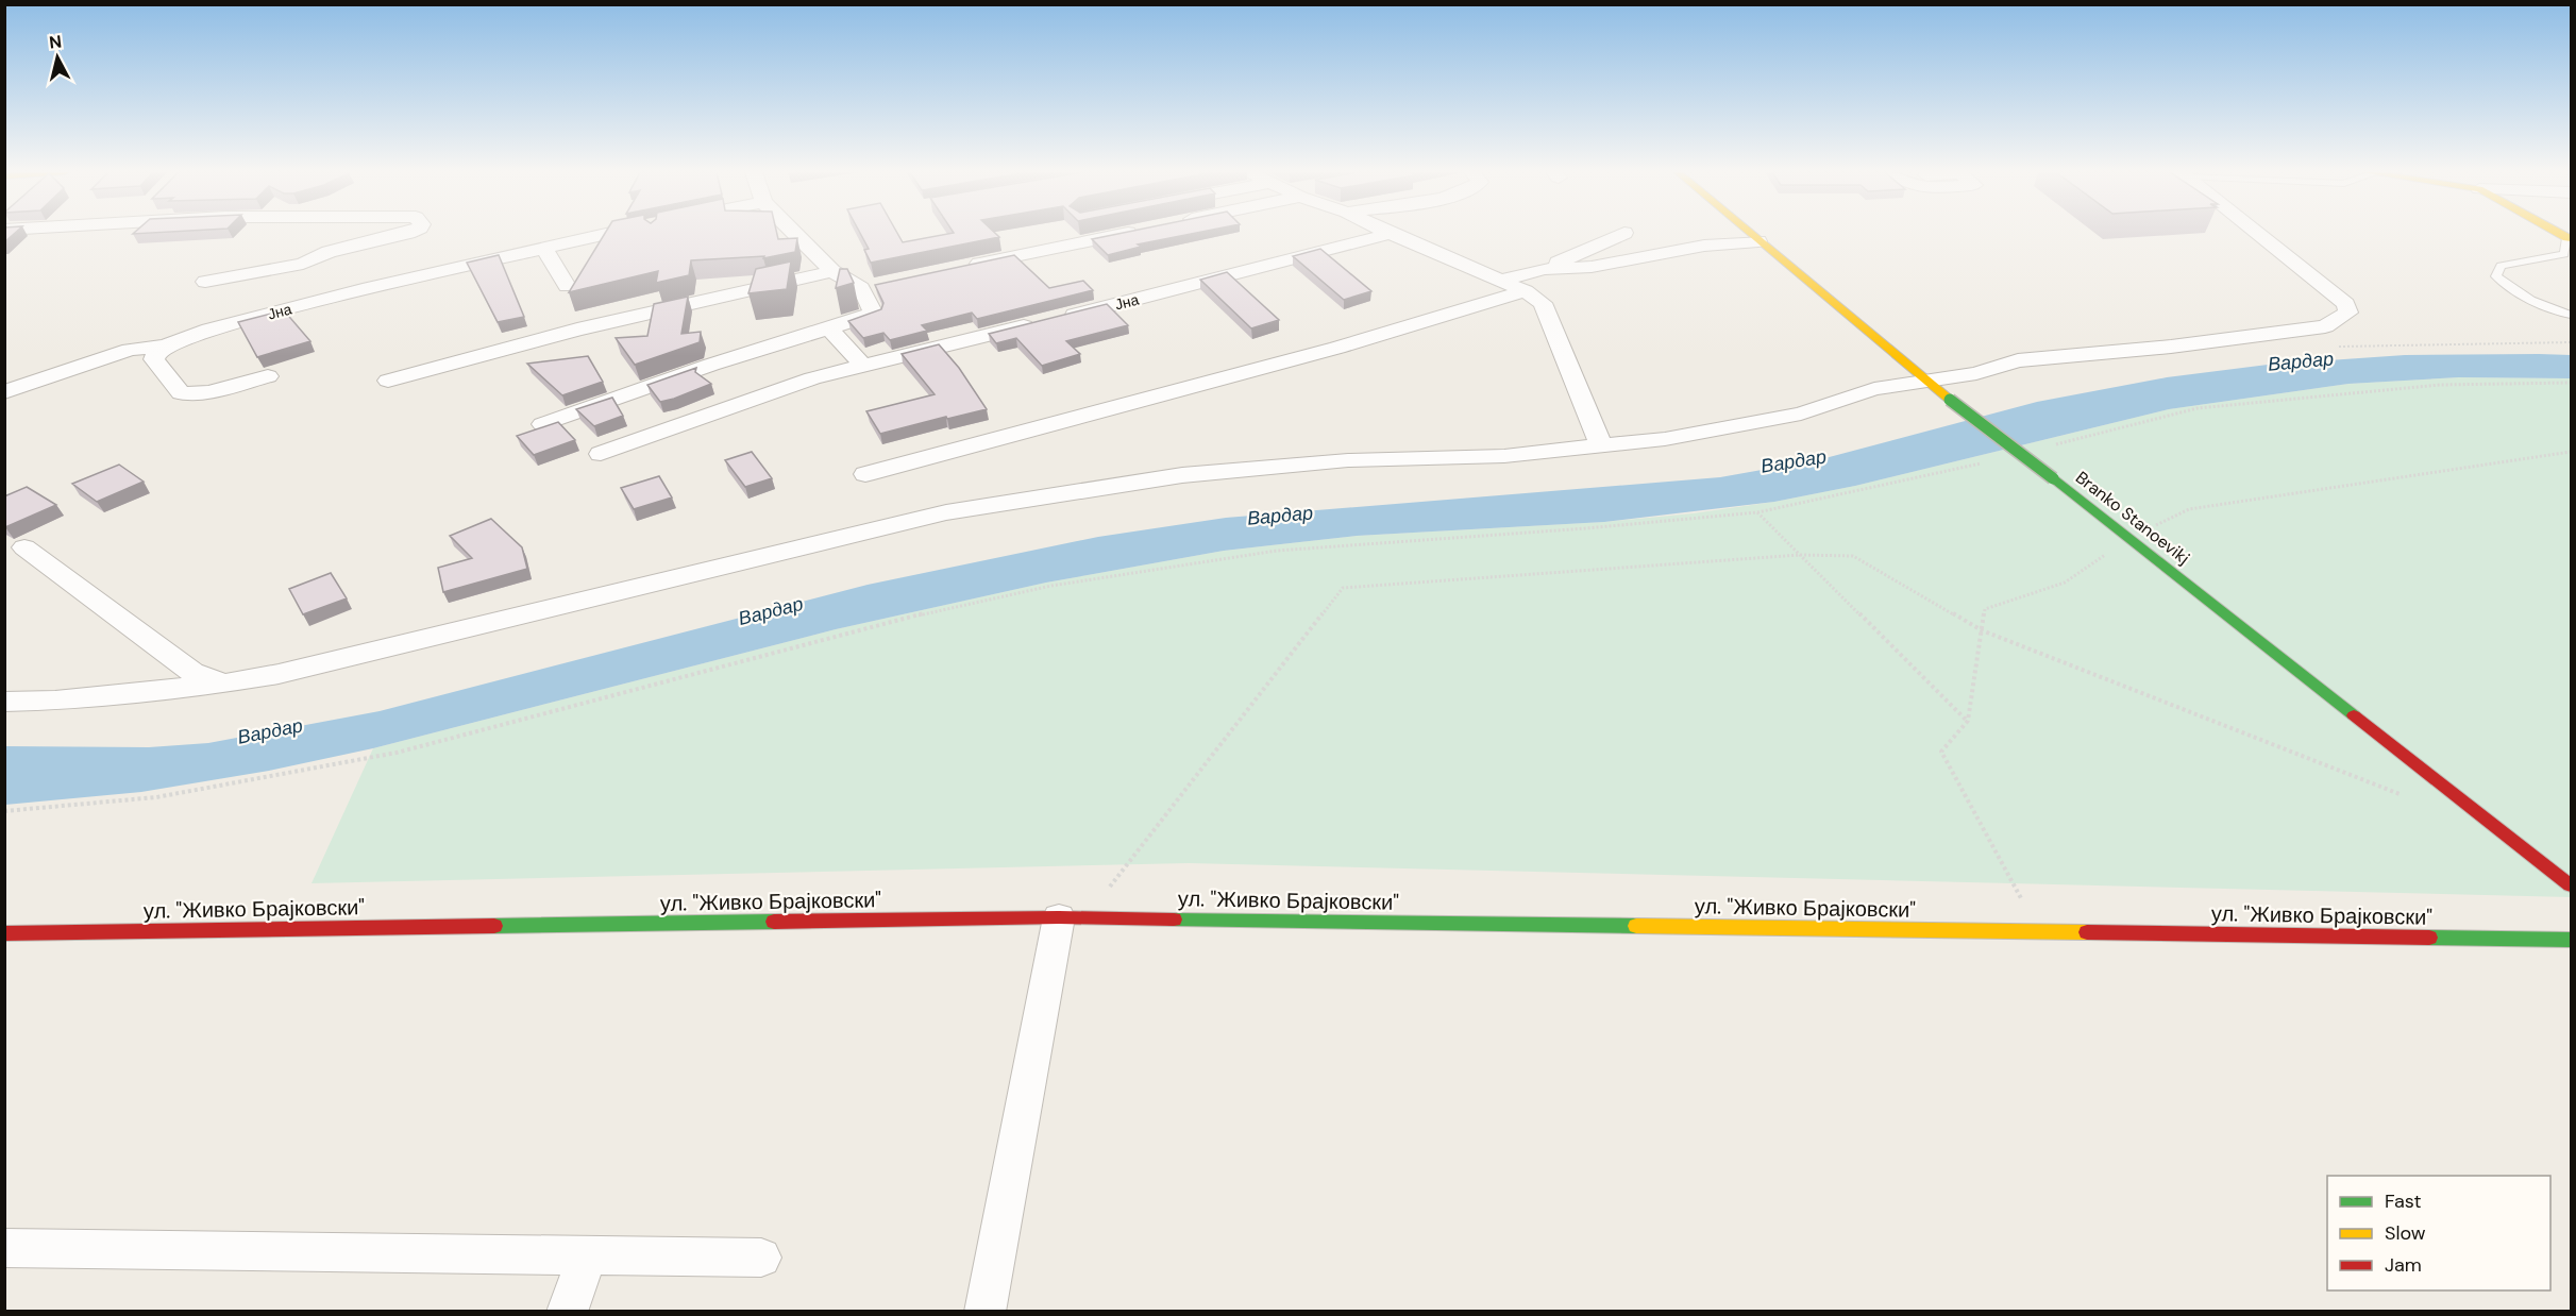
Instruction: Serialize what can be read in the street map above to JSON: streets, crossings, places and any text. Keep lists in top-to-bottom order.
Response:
{
  "streets": {
    "street": ["Јна", "Branko Stanoevikj", "ул. \"Живко Брајковски\""]
  },
  "water": ["Вардар"],
  "legend": ["Fast", "Slow", "Jam"],
  "north": "top"
}
